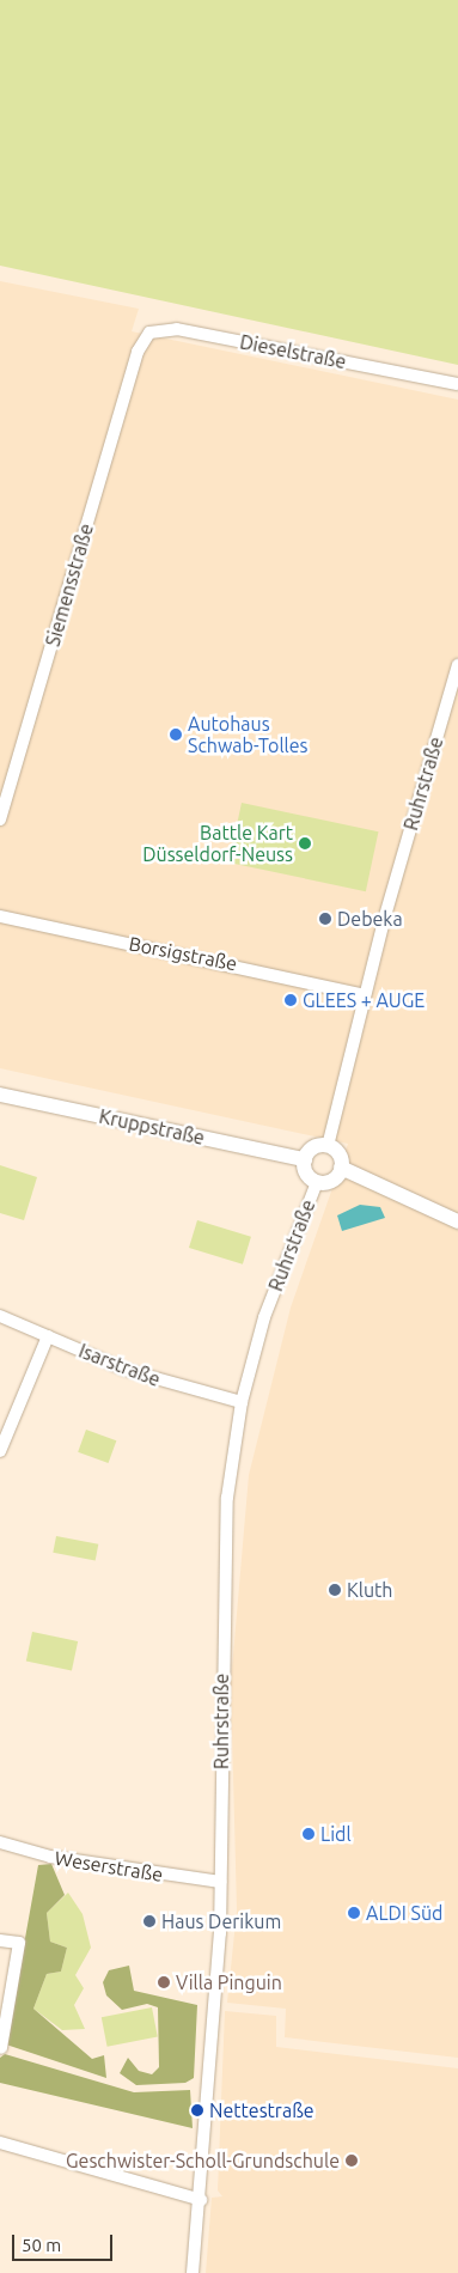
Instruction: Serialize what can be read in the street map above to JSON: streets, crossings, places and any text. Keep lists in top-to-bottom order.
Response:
{
  "streets": {
    "street": [
      "Dieselstraße",
      "Siemensstraße",
      "Ruhrstraße",
      "Borsigstraße",
      "Kruppstraße",
      "Isarstraße",
      "Weserstraße"
    ]
  },
  "crossings": [
    ["Dieselstraße", "Siemensstraße"],
    ["Ruhrstraße", "Borsigstraße"],
    ["Ruhrstraße", "Kruppstraße"],
    ["Ruhrstraße", "Isarstraße"],
    ["Ruhrstraße", "Weserstraße"]
  ],
  "places": [
    "Autohaus Schwab-Tolles",
    "Battle Kart Düsseldorf-Neuss",
    "Debeka",
    "GLEES + AUGE",
    "Kluth",
    "Lidl",
    "ALDI Süd",
    "Haus Derikum",
    "Villa Pinguin",
    "Nettestraße",
    "Geschwister-Scholl-Grundschule"
  ],
  "scale_bar": "50 m"
}
